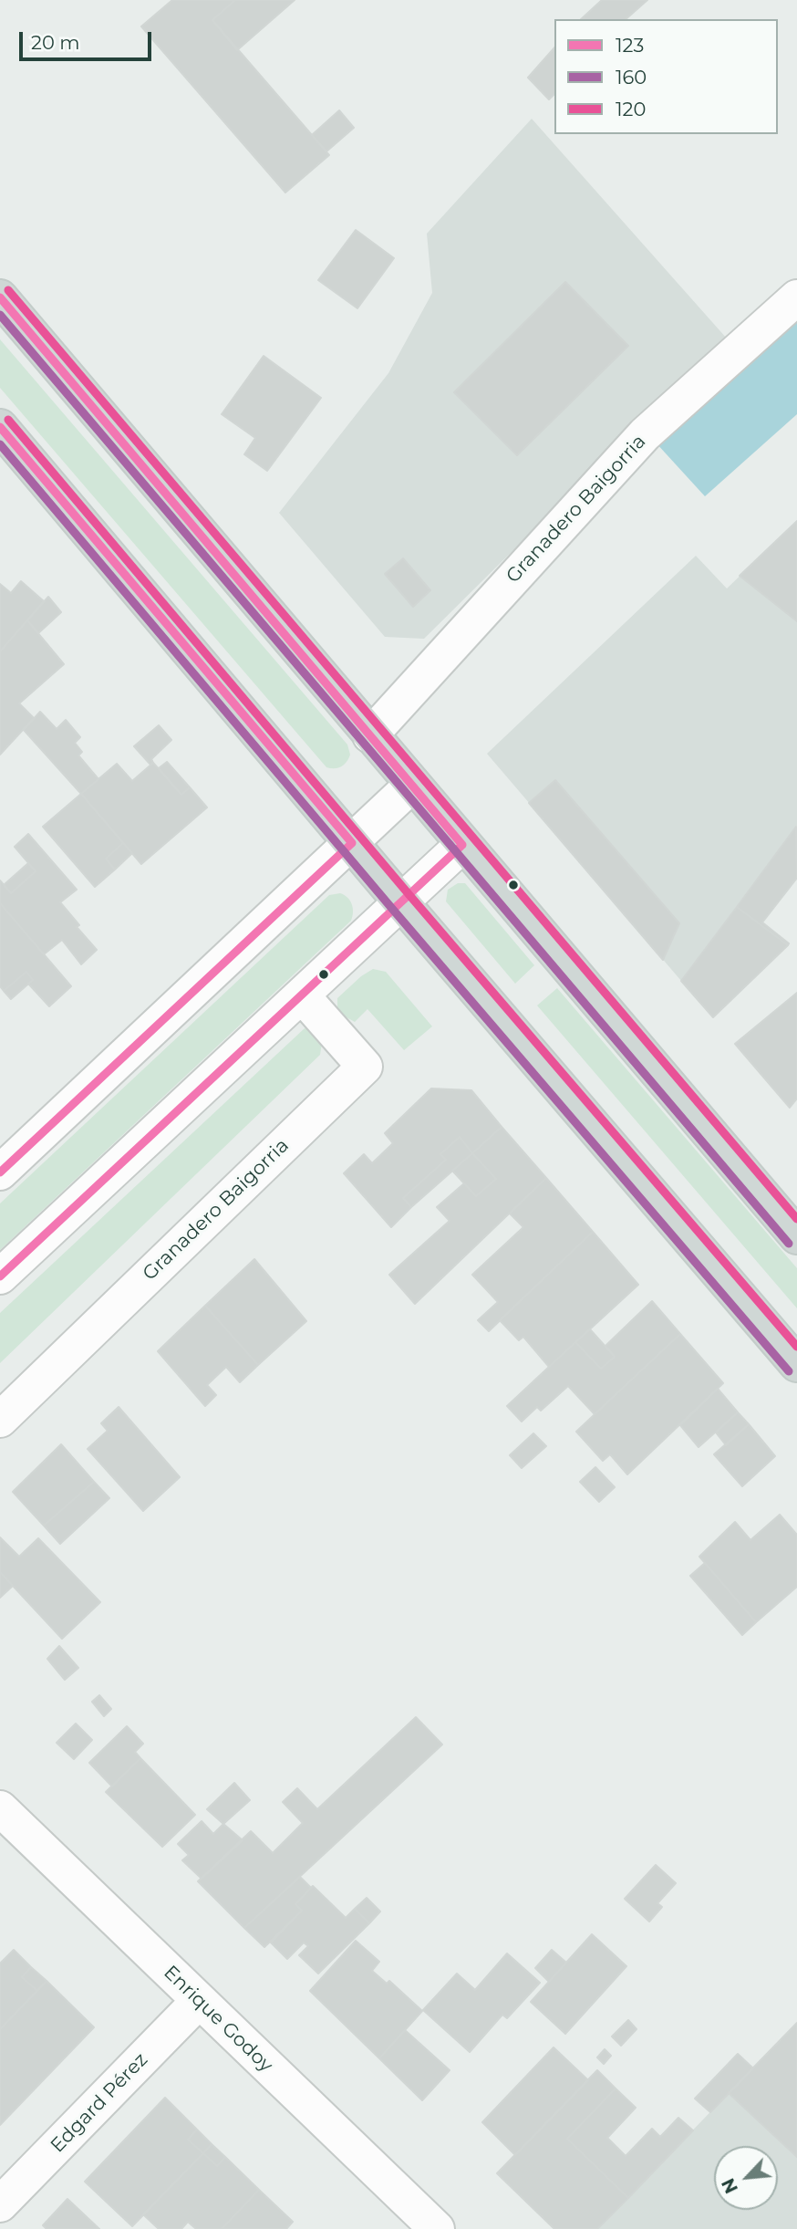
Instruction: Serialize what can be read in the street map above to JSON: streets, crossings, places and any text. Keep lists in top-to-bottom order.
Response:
{
  "streets": {
    "street": ["Granadero Baigorria", "Enrique Godoy", "Edgard Pérez"]
  },
  "crossings": [
    ["Enrique Godoy", "Edgard Pérez"]
  ],
  "lines": ["transit line 120", "transit line 123", "transit line 160"],
  "legend": ["123", "160", "120"],
  "scale_bar": "20 m",
  "north": "bottom left"
}
